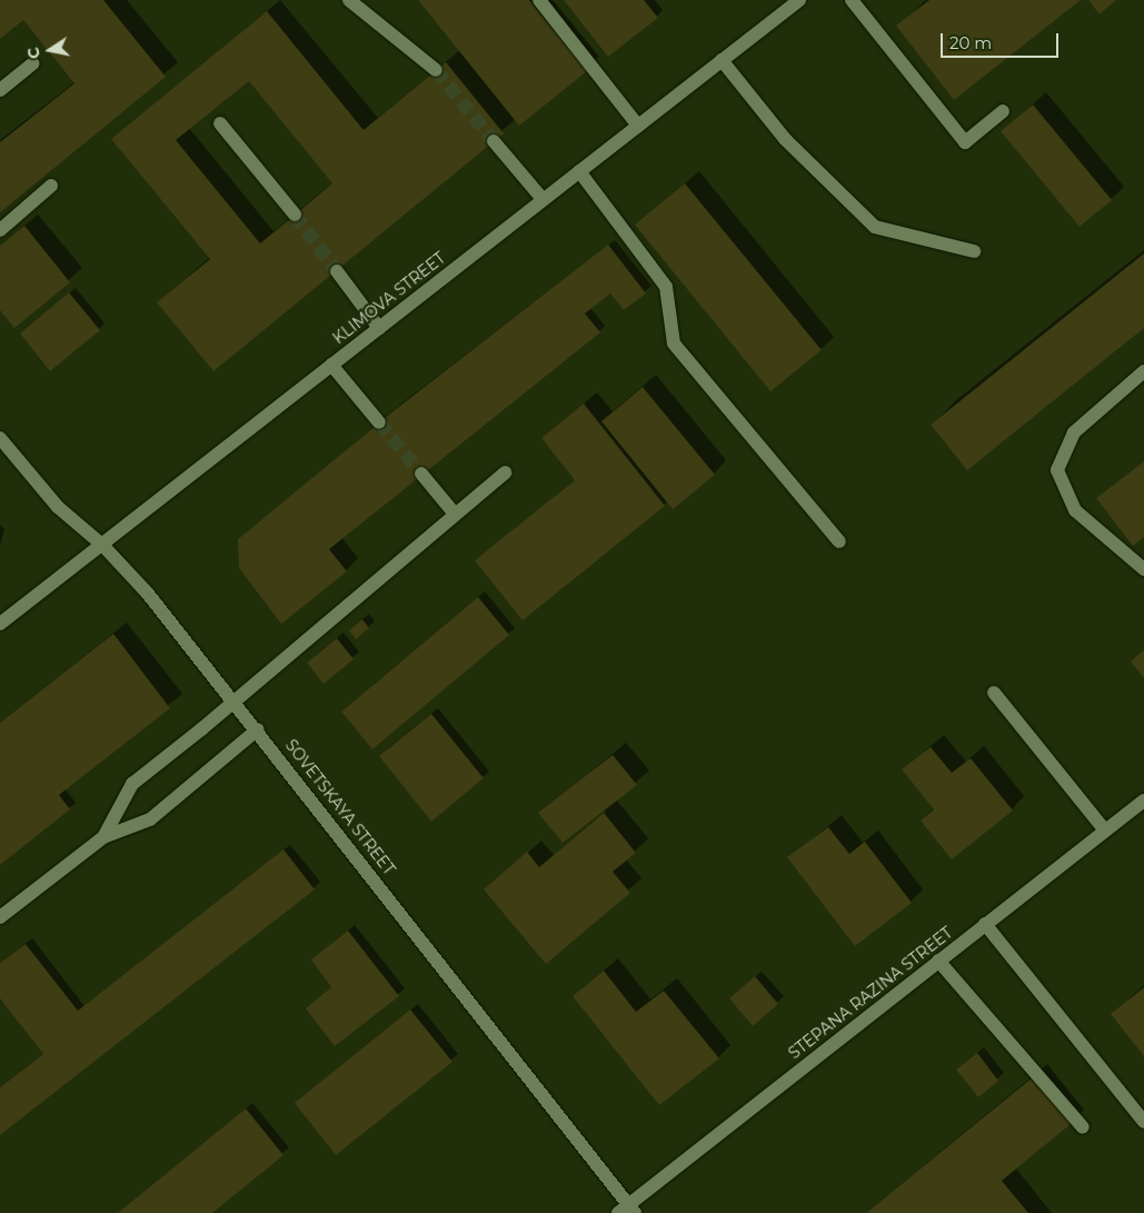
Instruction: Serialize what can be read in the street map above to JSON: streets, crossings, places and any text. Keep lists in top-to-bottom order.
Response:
{
  "streets": {
    "street": ["KLIMOVA STREET", "SOVETSKAYA STREET", "STEPANA RAZINA STREET"]
  },
  "crossings": [
    ["KLIMOVA STREET", "SOVETSKAYA STREET"],
    ["SOVETSKAYA STREET", "STEPANA RAZINA STREET"]
  ],
  "scale_bar": "20 m",
  "north": "left"
}
